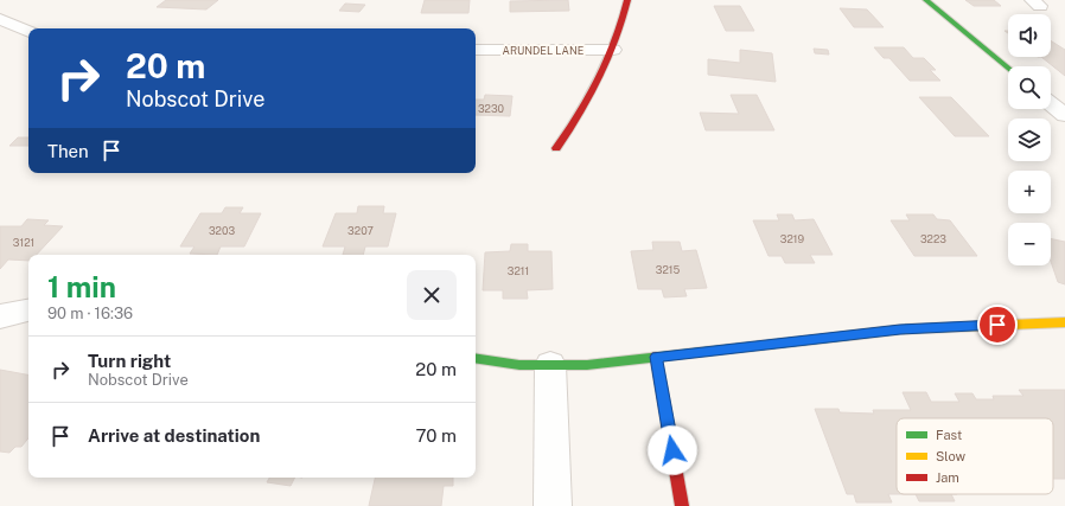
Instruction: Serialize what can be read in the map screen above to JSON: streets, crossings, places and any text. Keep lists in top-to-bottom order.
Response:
{
  "streets": {
    "street": ["ARUNDEL LANE"]
  },
  "house_numbers": [
    "3230",
    "3203",
    "3207",
    "3219",
    "3223",
    "3121",
    "3215",
    "3211"
  ],
  "legend": ["Fast", "Slow", "Jam"],
  "page": {
    "map_buttons": ["+", "−"],
    "turn": ["20 m", "Nobscot Drive"],
    "then": "Then",
    "heading": ["1 min", "90 m · 16:36"],
    "list": [
      {
        "name": "Turn right",
        "note": "Nobscot Drive",
        "value": "20 m"
      },
      {
        "name": "Arrive at destination",
        "value": "70 m"
      }
    ]
  }
}
